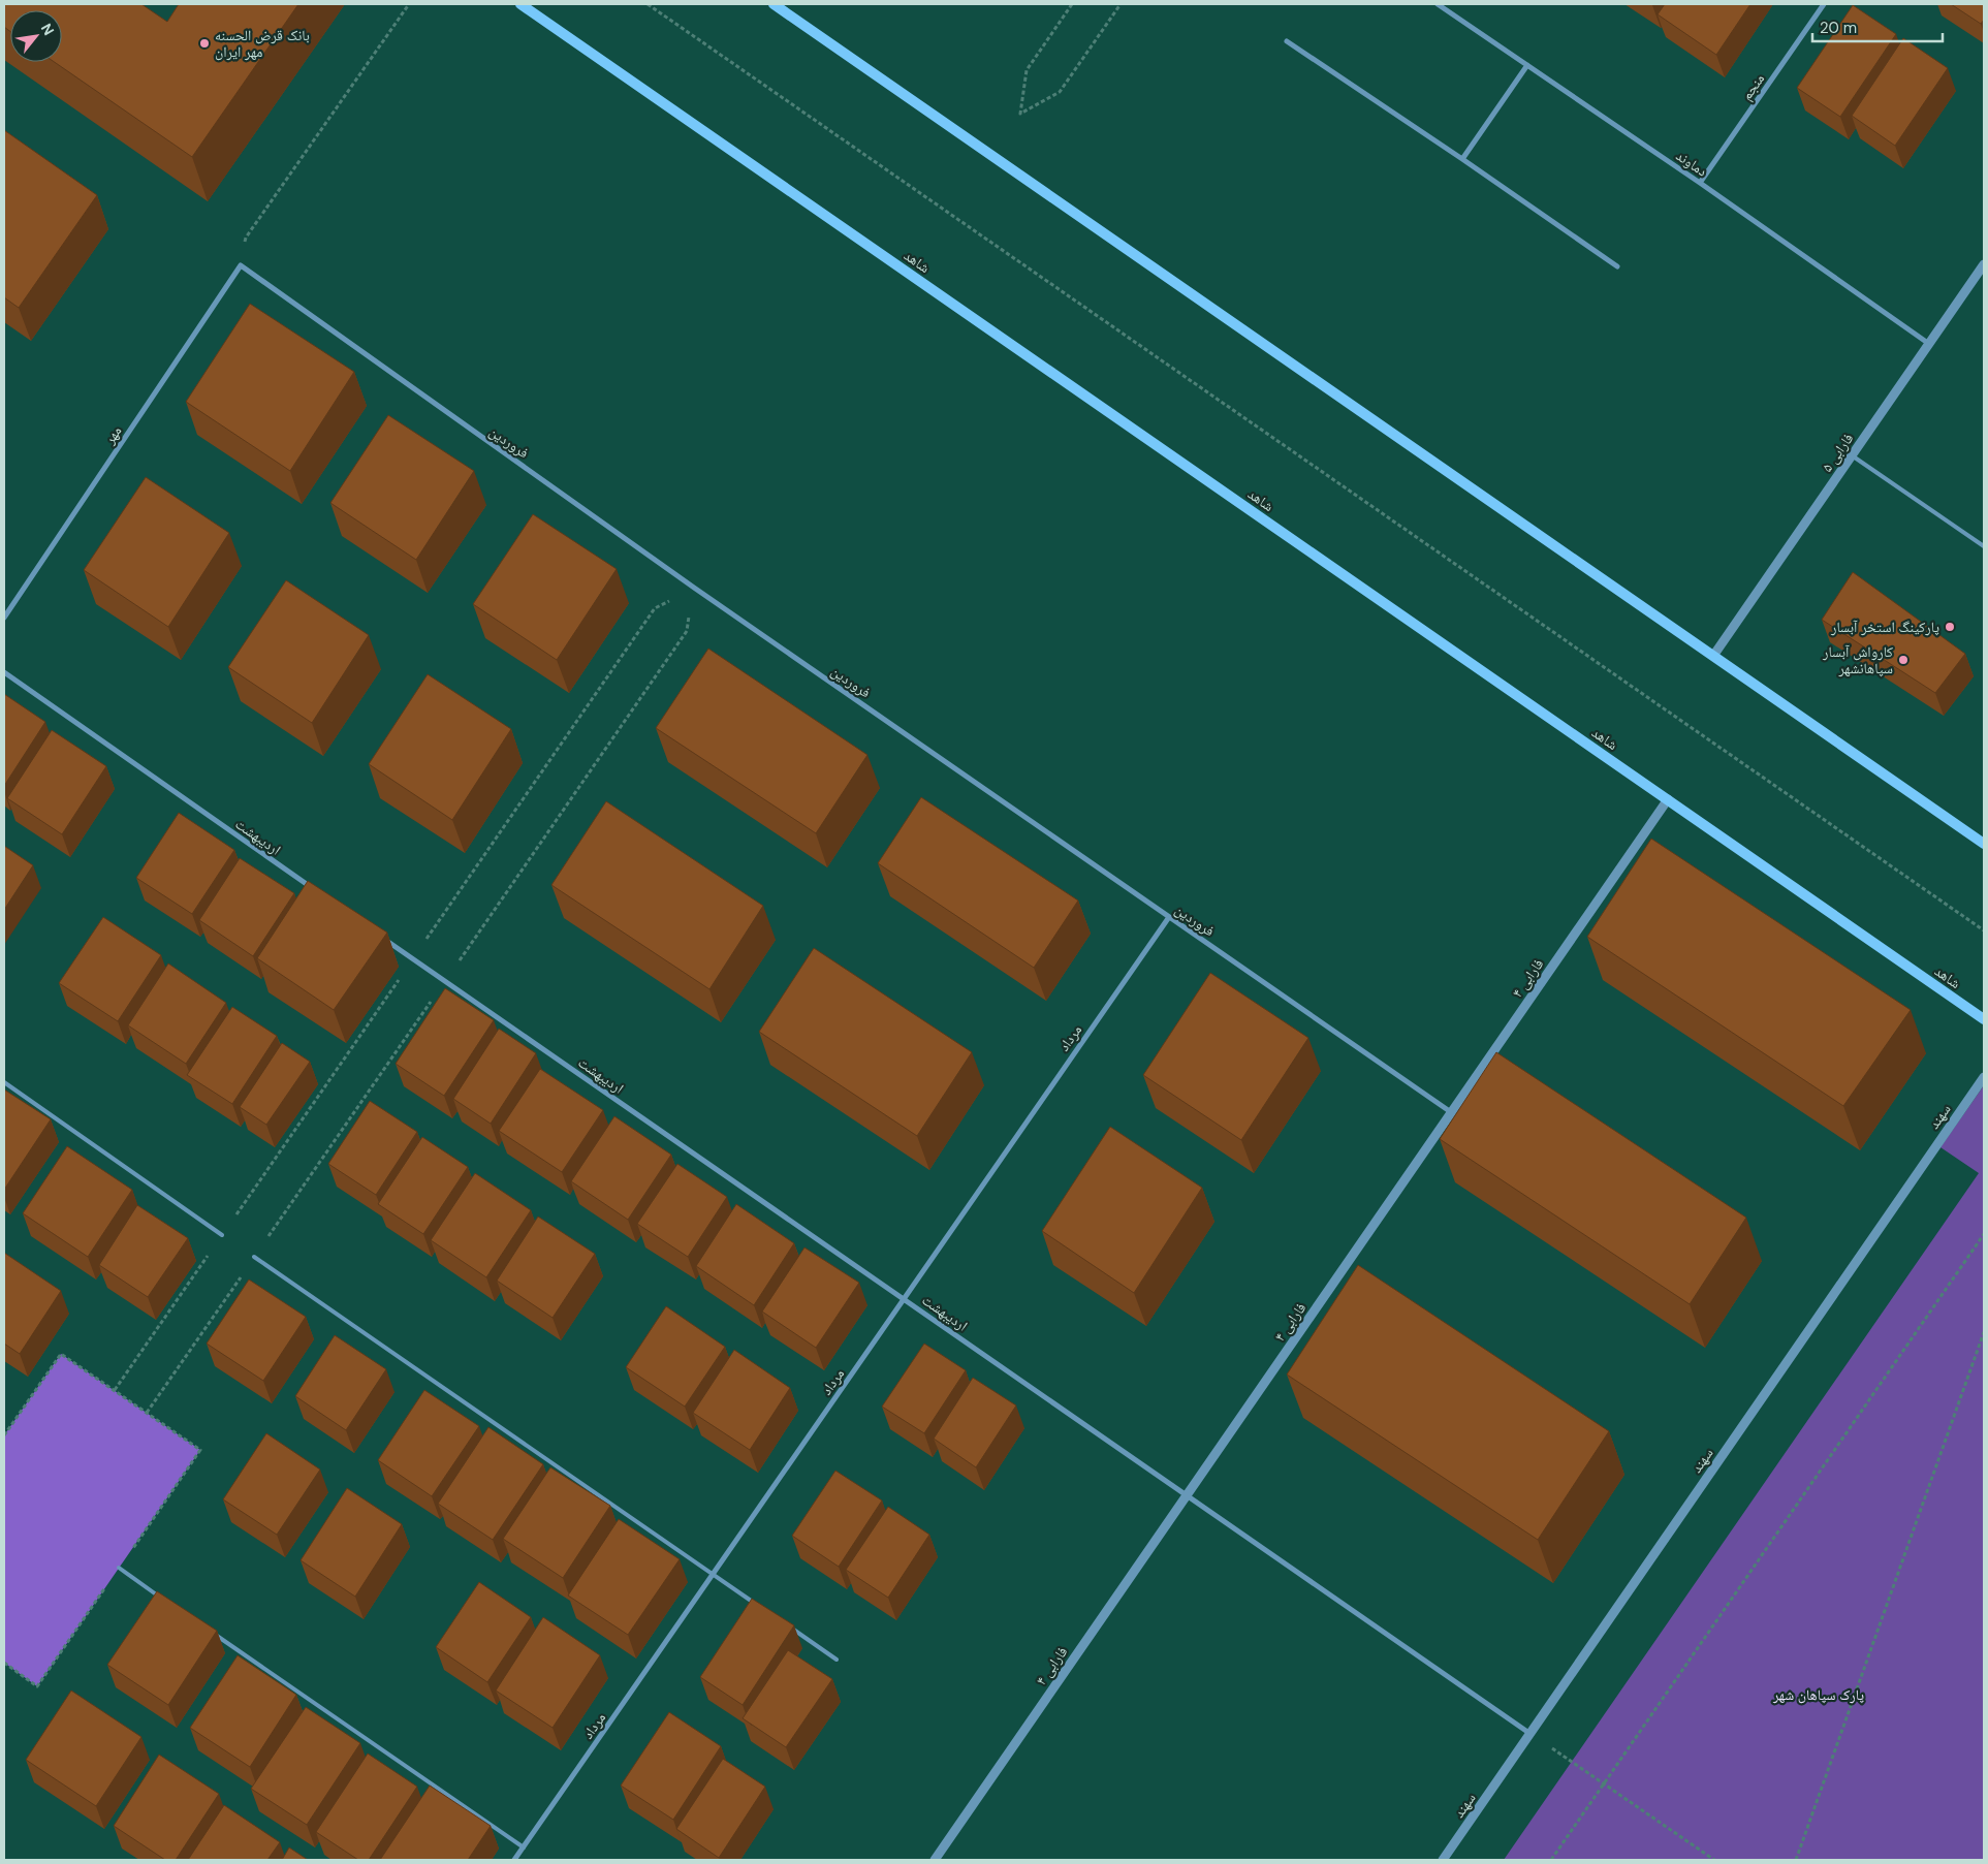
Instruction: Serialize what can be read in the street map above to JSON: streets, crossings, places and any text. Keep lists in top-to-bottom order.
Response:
{
  "streets": {
    "main road": ["شاهد"],
    "street": [
      "منجم",
      "دماوند",
      "مهر",
      "فروردین",
      "فارابی ۵",
      "اردیبهشت",
      "فارابی ۴",
      "مرداد",
      "سهند"
    ]
  },
  "crossings": [
    ["منجم", "دماوند"],
    ["دماوند", "فارابی ۵"],
    ["شاهد", "فارابی ۴"],
    ["مهر", "فروردین"],
    ["فروردین", "فارابی ۴"],
    ["فروردین", "مرداد"],
    ["اردیبهشت", "فارابی ۴"],
    ["اردیبهشت", "مرداد"],
    ["اردیبهشت", "سهند"]
  ],
  "parks": ["پارک سپاهان شهر"],
  "places": ["بانک قرض الحسنه مهر ایران", "پارکینگ استخر آبسار", "کارواش آبسار سپاهانشهر"],
  "scale_bar": "20 m",
  "north": "top right"
}
